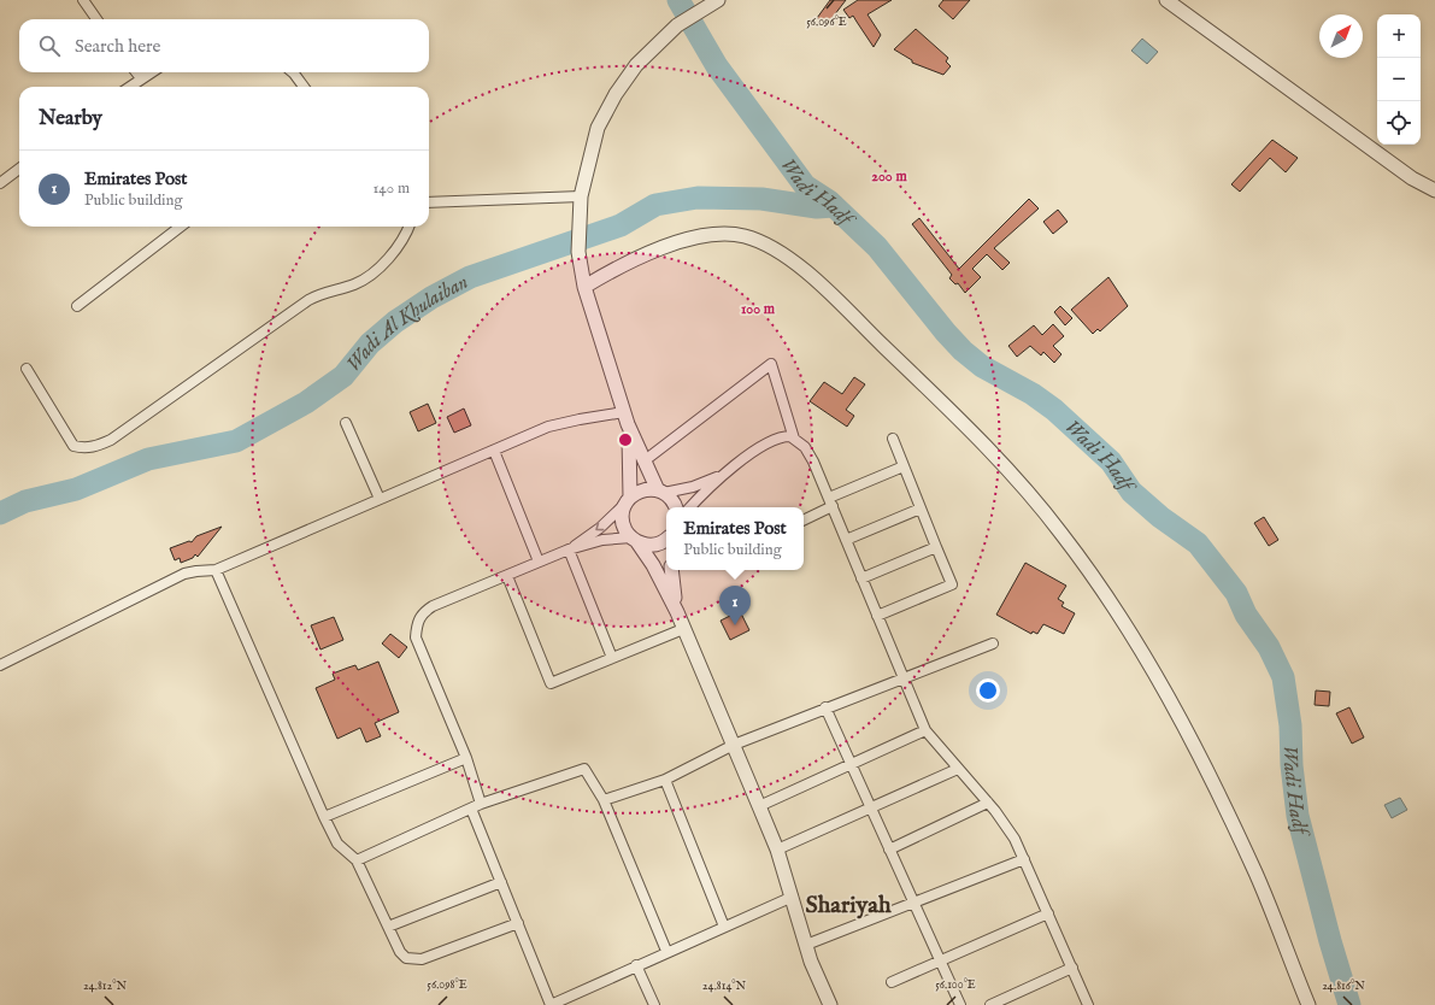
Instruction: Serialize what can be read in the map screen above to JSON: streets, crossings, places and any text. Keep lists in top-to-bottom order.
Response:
{
  "districts": ["Shariyah"],
  "water": ["Wadi Hadf", "Wadi Al Khulaiban"],
  "north": "top right",
  "page": {
    "map_buttons": ["+", "−"],
    "search": "Search here",
    "heading": "Nearby",
    "list": [
      {
        "mark": "1",
        "name": "Emirates Post",
        "note": "Public building",
        "value": "140 m"
      }
    ],
    "popup": ["Emirates Post", "Public building"],
    "pins": "1"
  },
  "coordinates": [
    "56.096°E",
    "56.098°E",
    "56.100°E",
    "24.812°N",
    "24.814°N",
    "24.816°N"
  ],
  "rings": ["200 m", "100 m"]
}
